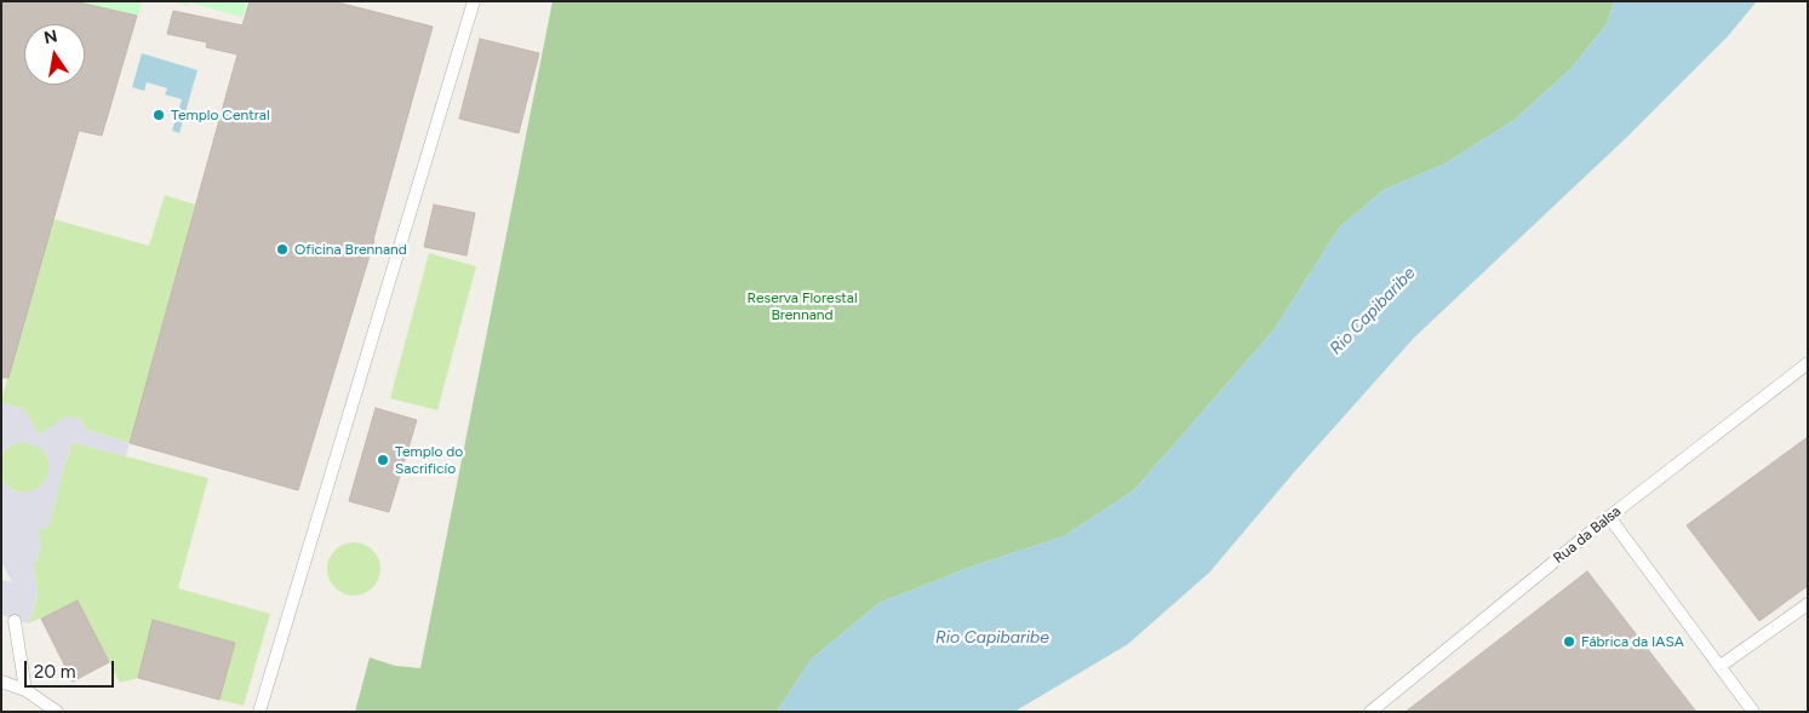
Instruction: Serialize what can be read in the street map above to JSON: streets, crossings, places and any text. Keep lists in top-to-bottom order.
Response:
{
  "streets": {
    "lane": ["Rua da Balsa"]
  },
  "water": ["Rio Capibaribe"],
  "parks": ["Reserva Florestal Brennand"],
  "places": [
    "Templo Central",
    "Oficina Brennand",
    "Templo do Sacrificío",
    "Fábrica da IASA"
  ],
  "scale_bar": "20 m",
  "north": "top"
}
